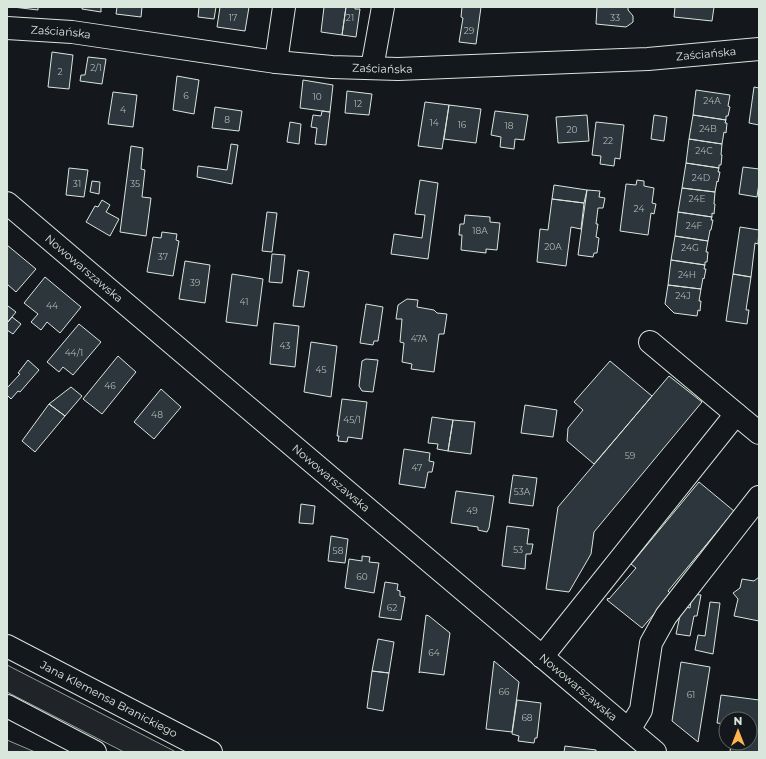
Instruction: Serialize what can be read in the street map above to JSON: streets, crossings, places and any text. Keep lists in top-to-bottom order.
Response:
{
  "streets": {
    "street": ["Zaściańska", "Nowowarszawska", "Jana Klemensa Branickiego"]
  },
  "house_numbers": [
    "17",
    "21",
    "33",
    "29",
    "2/1",
    "2",
    "6",
    "10",
    "24A",
    "12",
    "4",
    "8",
    "14",
    "16",
    "18",
    "24B",
    "20",
    "22",
    "24C",
    "24D",
    "31",
    "35",
    "24E",
    "24",
    "24F",
    "18A",
    "20A",
    "24G",
    "37",
    "24H",
    "39",
    "24J",
    "41",
    "44",
    "47A",
    "43",
    "44/1",
    "45",
    "46",
    "48",
    "45/1",
    "59",
    "47",
    "53A",
    "49",
    "53",
    "58",
    "60",
    "62",
    "64",
    "66",
    "61",
    "68"
  ],
  "north": "top"
}
